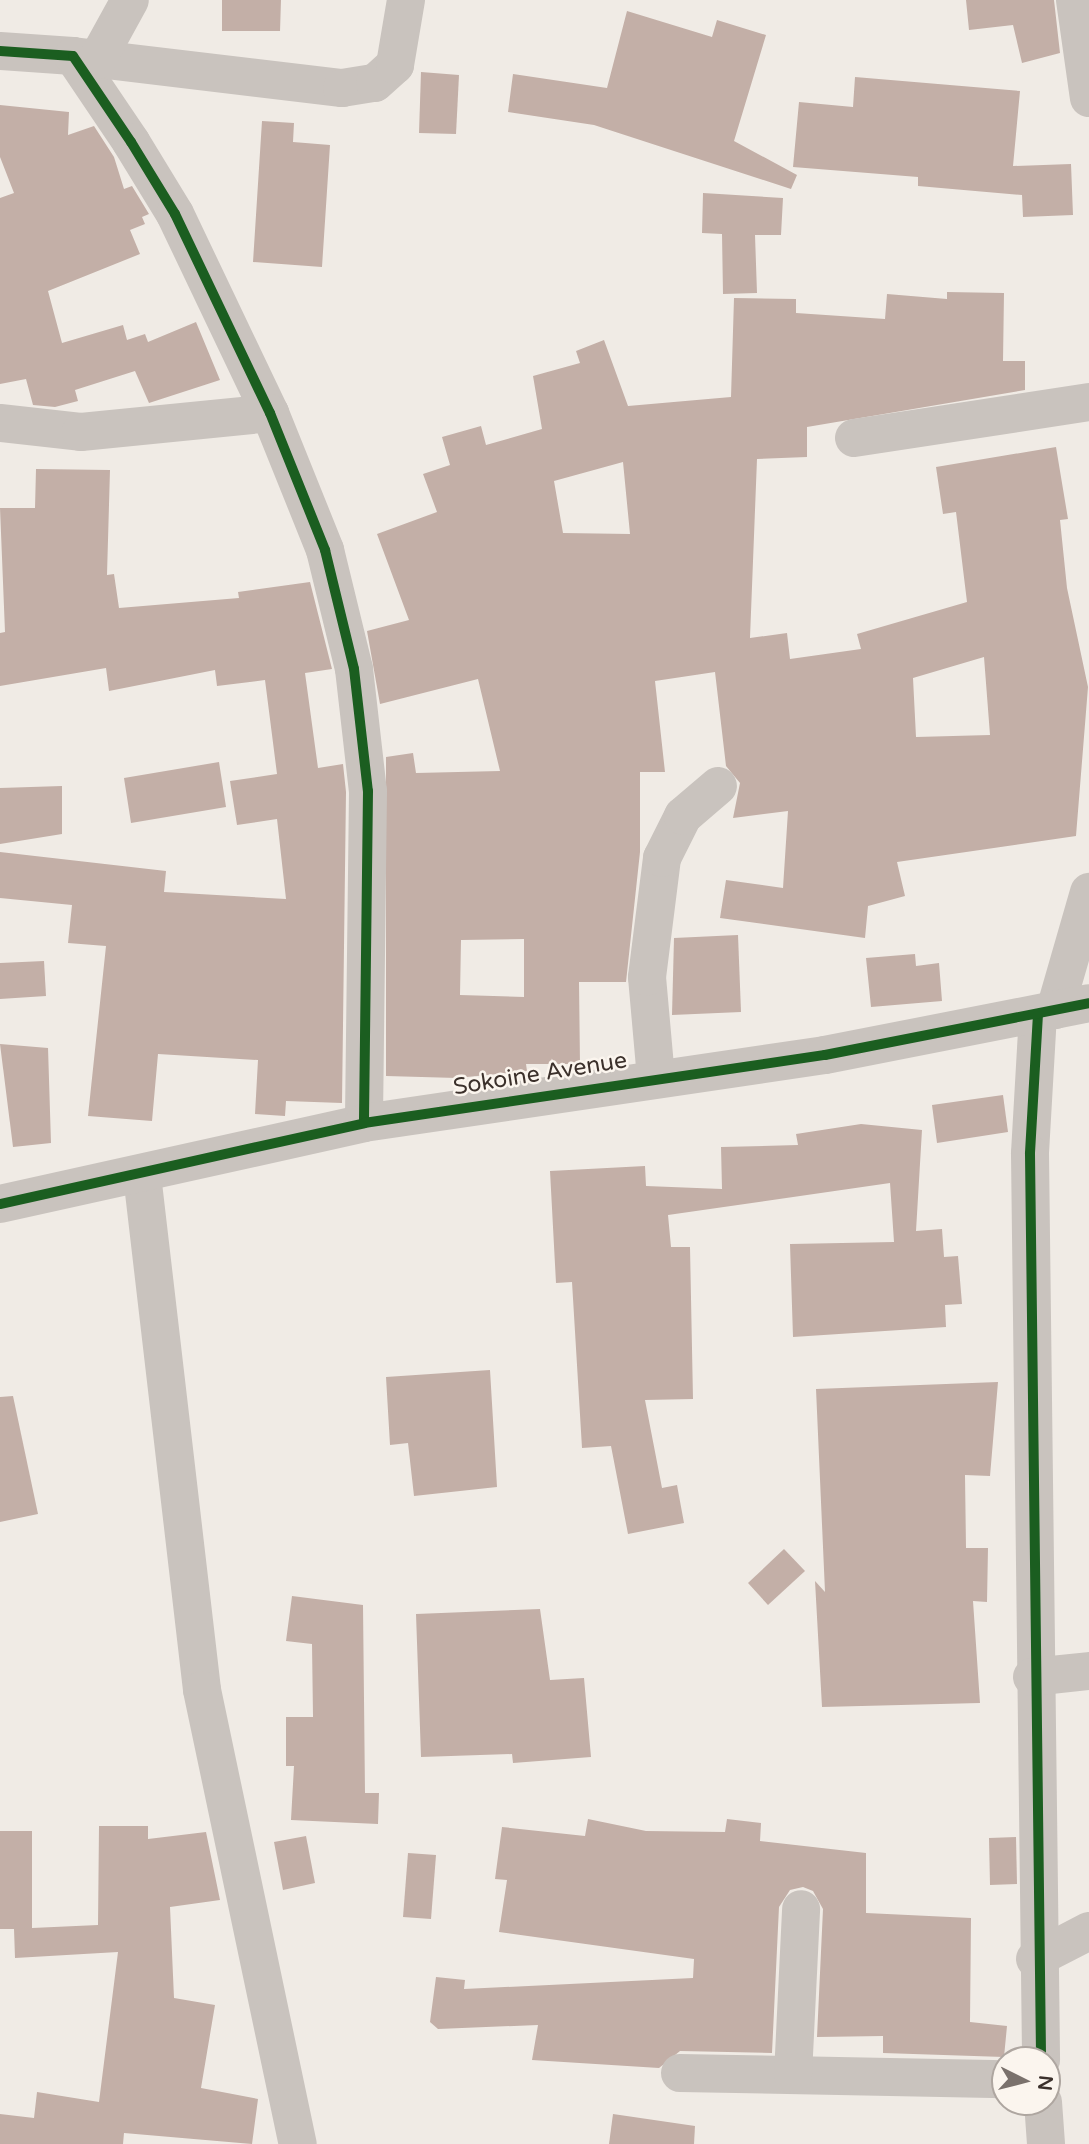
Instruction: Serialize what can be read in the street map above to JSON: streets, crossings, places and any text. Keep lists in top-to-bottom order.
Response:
{
  "streets": {
    "street": ["Sokoine Avenue"]
  },
  "north": "right"
}
